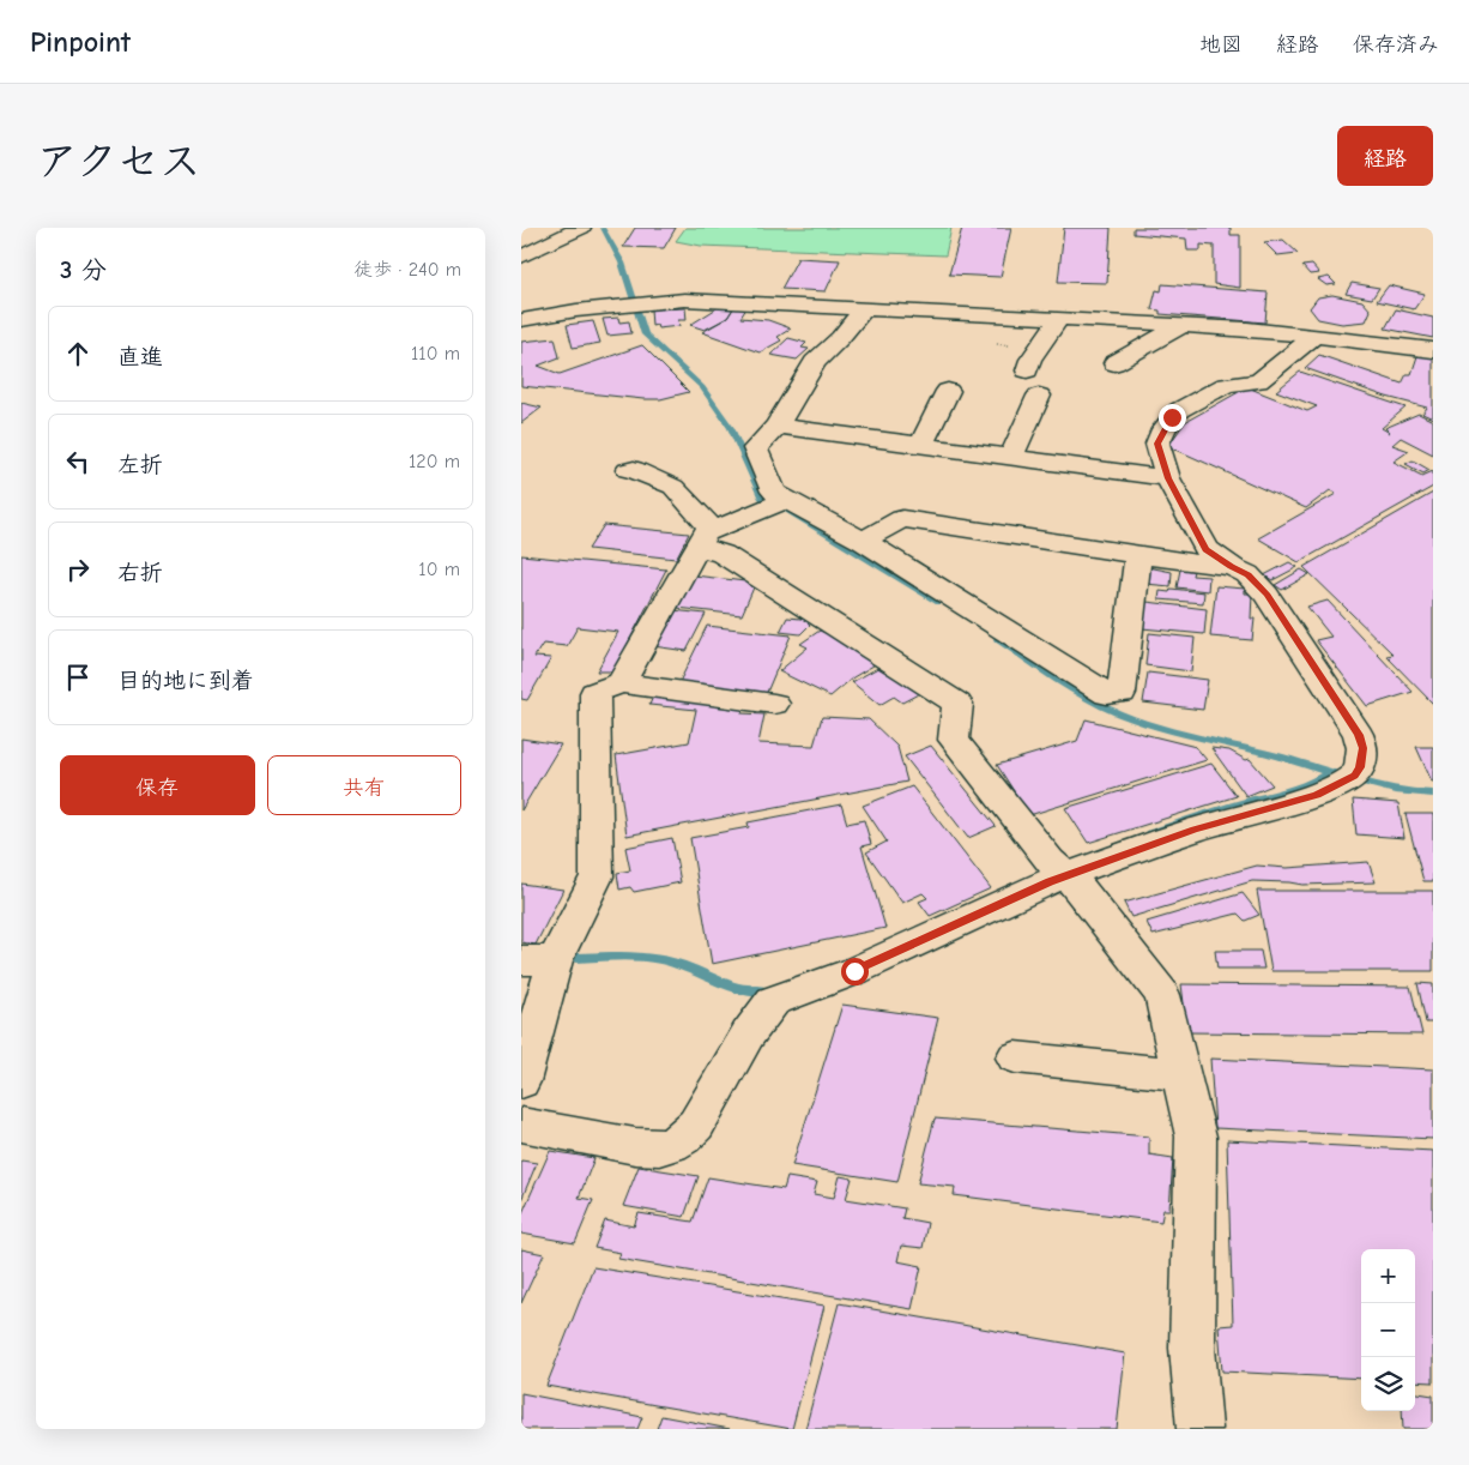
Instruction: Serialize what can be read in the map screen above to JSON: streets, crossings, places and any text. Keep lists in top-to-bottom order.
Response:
{
  "page": {
    "header": "Pinpoint",
    "nav": ["地図", "経路", "保存済み"],
    "title": "アクセス",
    "buttons": [
      "経路",
      ["保存", "共有"]
    ],
    "heading": ["3 分", "徒歩 · 240 m"],
    "list": [
      ["直進", "110 m"],
      ["左折", "120 m"],
      ["右折", "10 m"],
      "目的地に到着"
    ],
    "map_buttons": ["+", "−"]
  }
}
